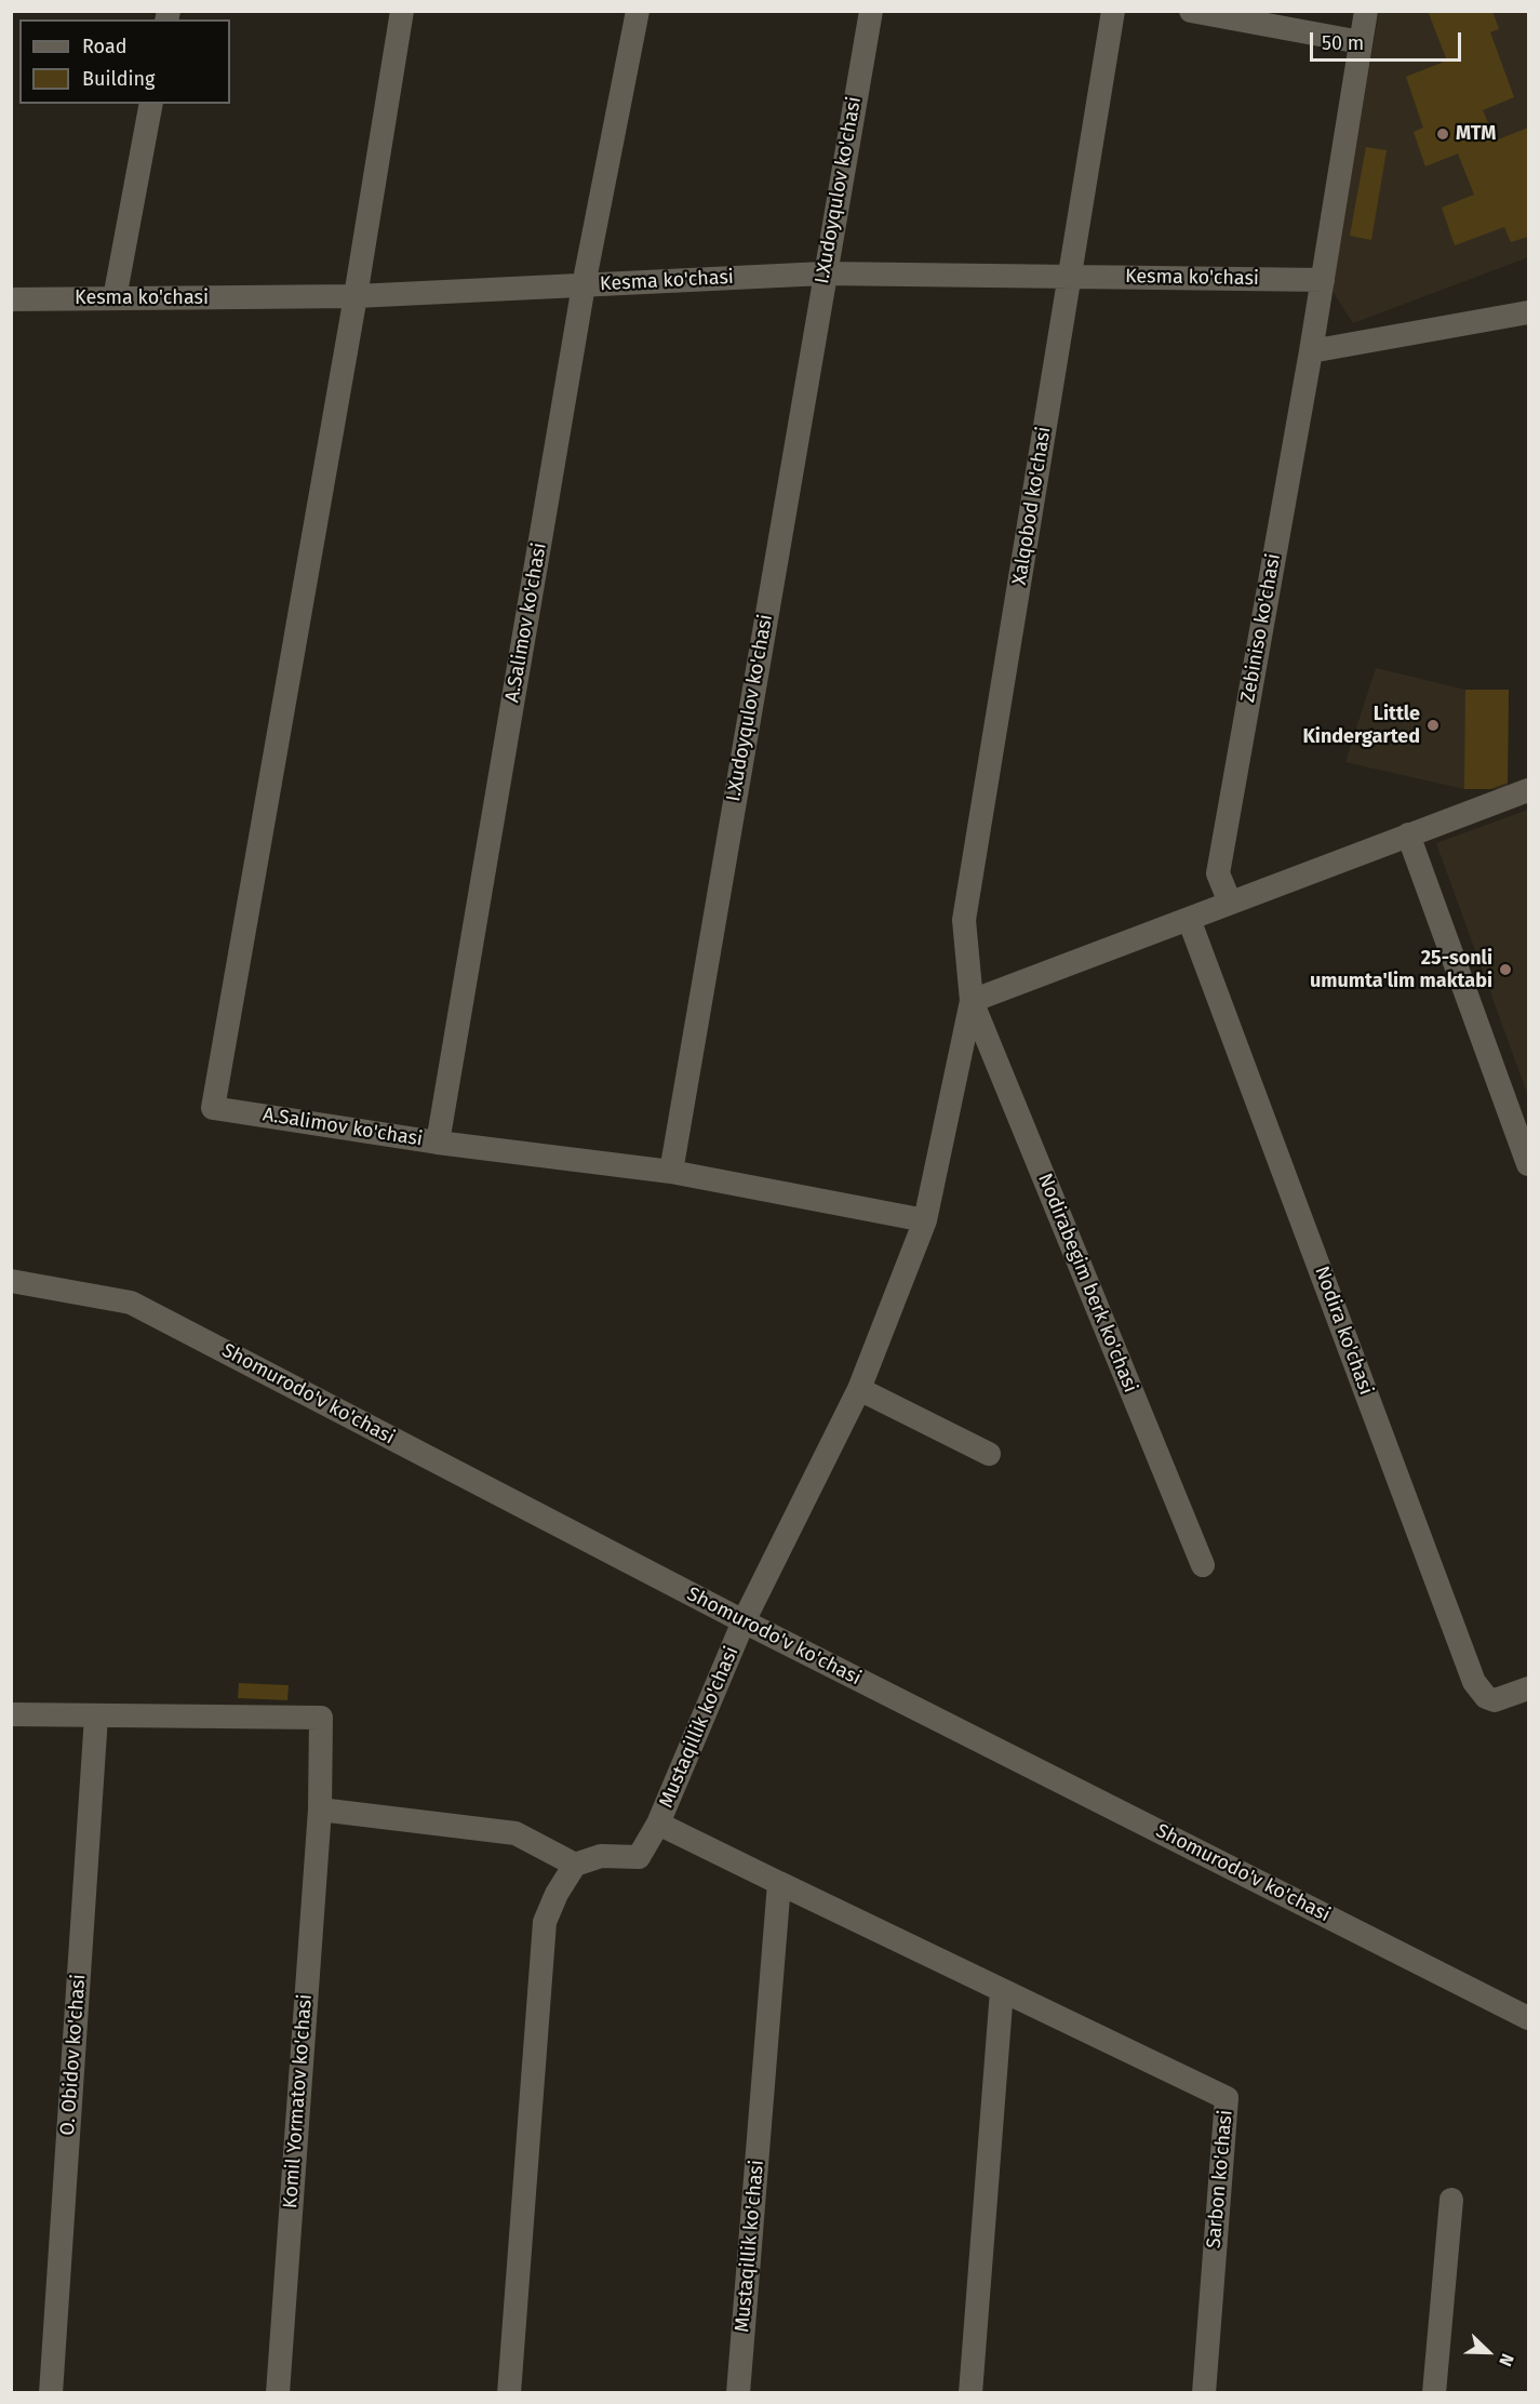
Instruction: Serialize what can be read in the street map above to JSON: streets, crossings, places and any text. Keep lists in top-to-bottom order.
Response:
{
  "streets": {
    "street": [
      "I.Xudoyqulov ko'chasi",
      "Kesma ko'chasi",
      "Xalqobod ko'chasi",
      "A.Salimov ko'chasi",
      "Zebiniso ko'chasi",
      "Nodirabegim berk ko'chasi",
      "Nodira ko'chasi",
      "Shomurodo'v ko'chasi",
      "Mustaqillik ko'chasi",
      "O. Obidov ko'chasi",
      "Komil Yormatov ko'chasi",
      "Sarbon ko'chasi"
    ]
  },
  "crossings": [
    ["I.Xudoyqulov ko'chasi", "Kesma ko'chasi"],
    ["Kesma ko'chasi", "Xalqobod ko'chasi"],
    ["Kesma ko'chasi", "A.Salimov ko'chasi"],
    ["Kesma ko'chasi", "Zebiniso ko'chasi"],
    ["Xalqobod ko'chasi", "Nodirabegim berk ko'chasi"],
    ["Xalqobod ko'chasi", "Mustaqillik ko'chasi"],
    ["Nodirabegim berk ko'chasi", "Mustaqillik ko'chasi"],
    ["Shomurodo'v ko'chasi", "Mustaqillik ko'chasi"],
    ["Mustaqillik ko'chasi", "Sarbon ko'chasi"],
    ["O. Obidov ko'chasi", "Komil Yormatov ko'chasi"]
  ],
  "places": ["MTM", "Little Kindergarted", "25-sonli umumta'lim maktabi"],
  "legend": ["Road", "Building"],
  "scale_bar": "50 m",
  "north": "bottom right"
}
